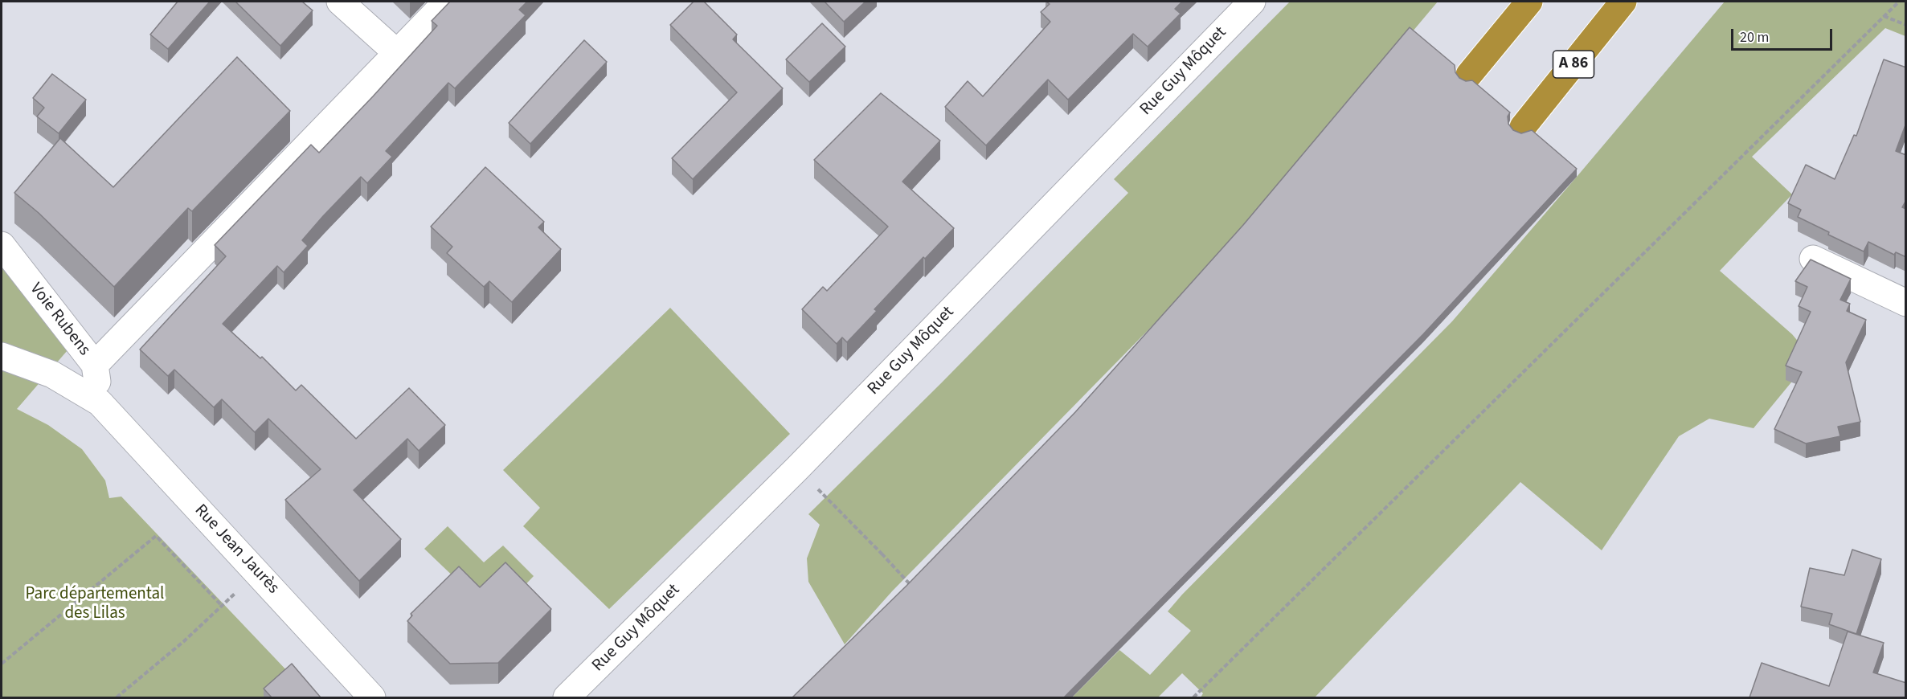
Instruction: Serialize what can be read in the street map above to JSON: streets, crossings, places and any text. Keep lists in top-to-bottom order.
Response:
{
  "streets": {
    "highway": ["A 86"],
    "street": ["Rue Guy Môquet", "Voie Rubens", "Rue Jean Jaurès"]
  },
  "crossings": [
    ["Voie Rubens", "Rue Jean Jaurès"]
  ],
  "parks": ["Parc départemental des Lilas"],
  "scale_bar": "20 m"
}
